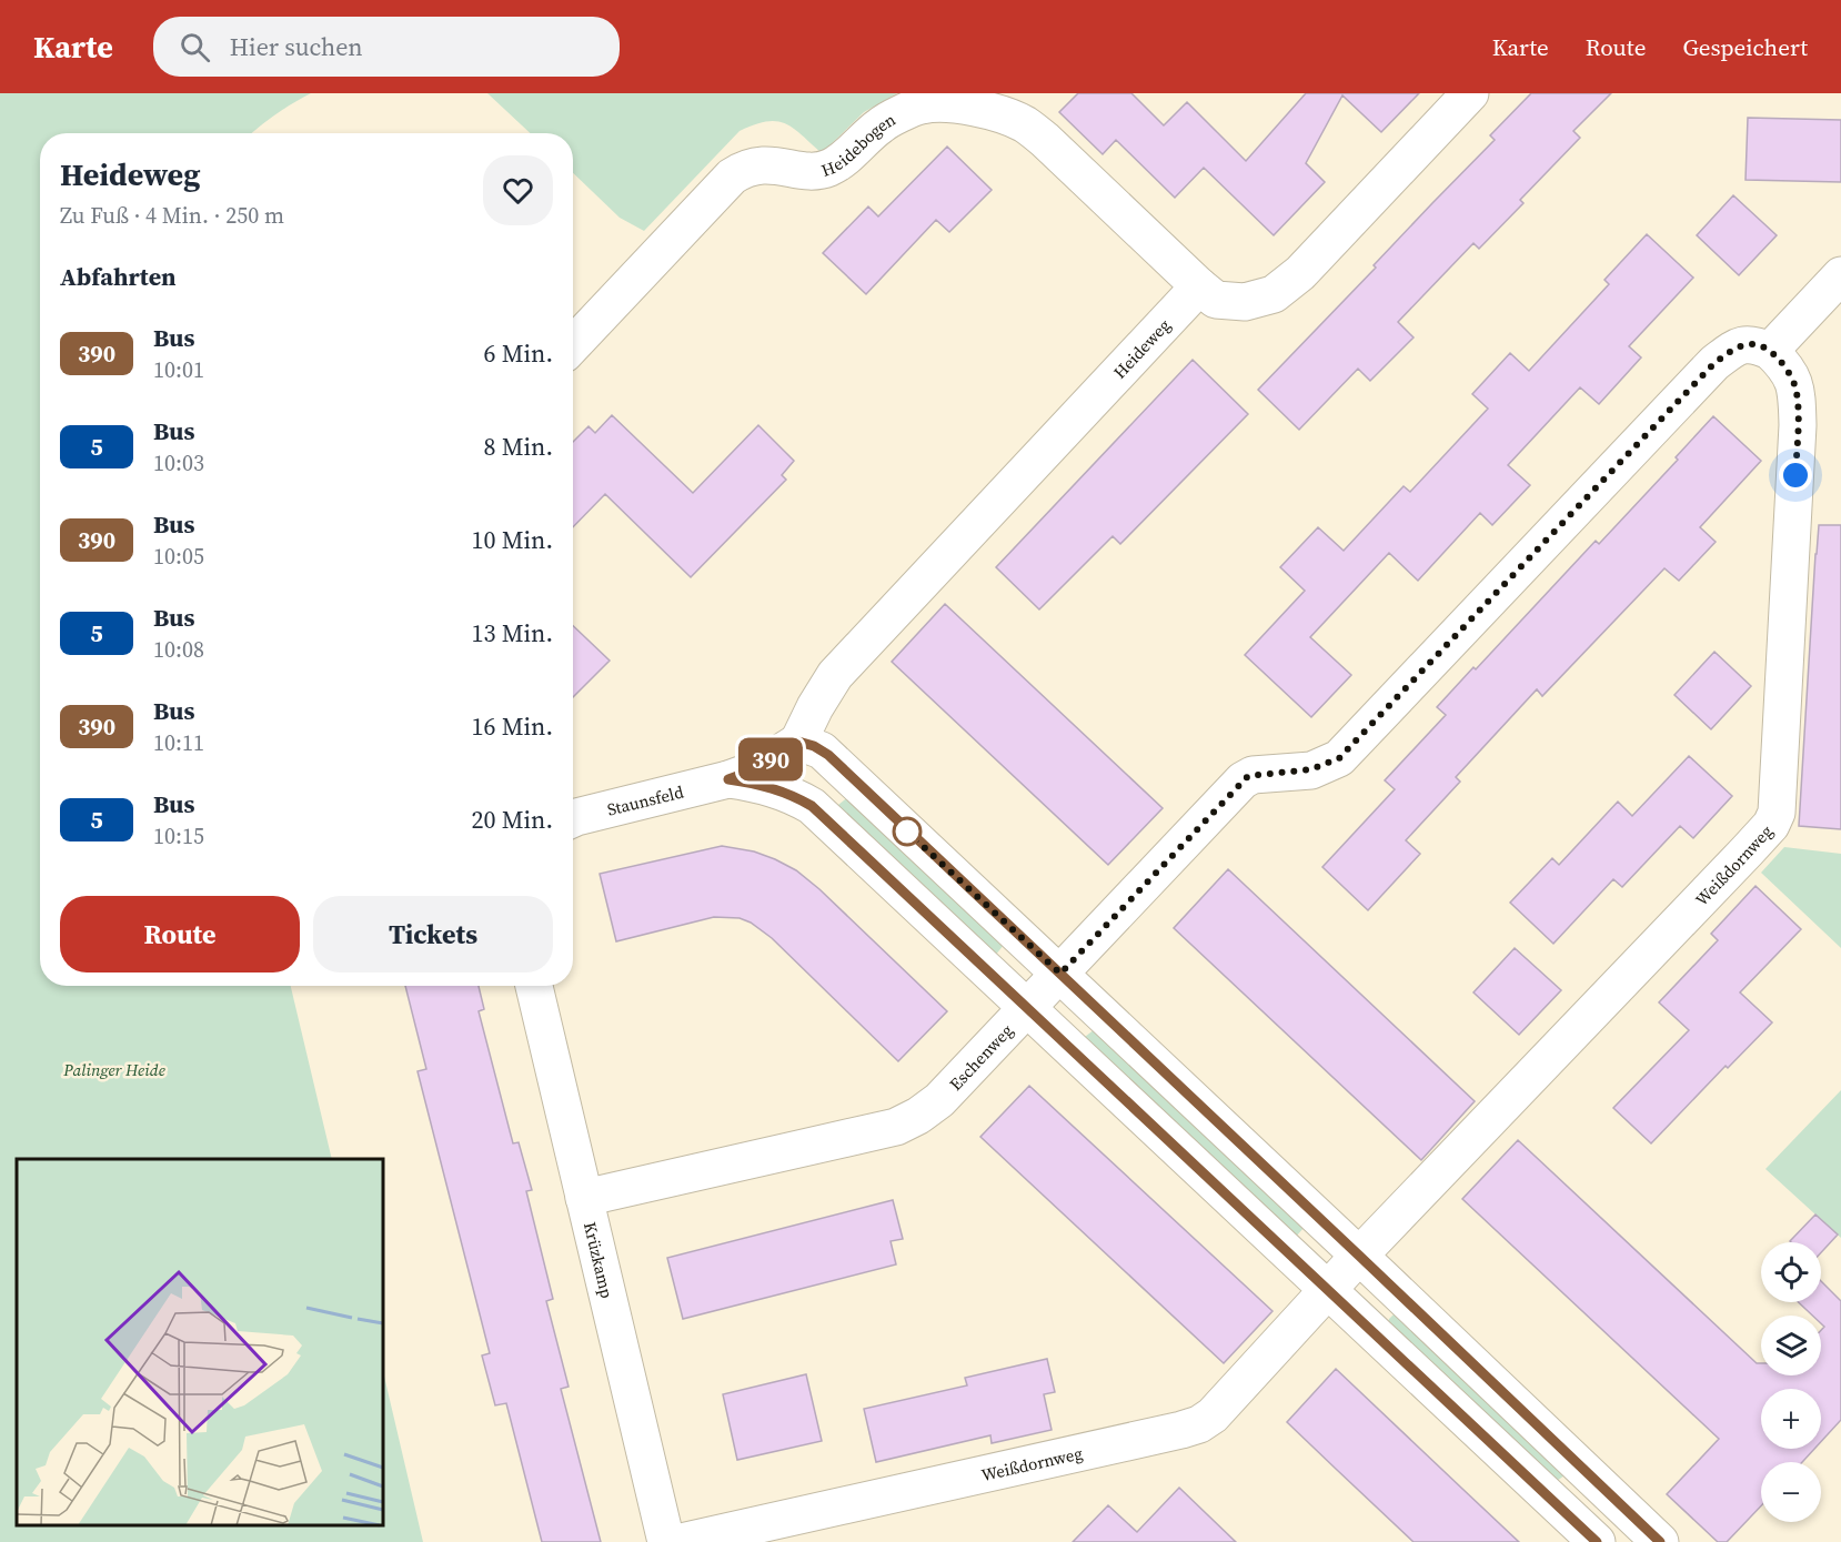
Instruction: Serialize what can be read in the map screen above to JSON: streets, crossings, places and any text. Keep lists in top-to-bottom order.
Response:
{
  "streets": {
    "street": [
      "Heidebogen",
      "Heideweg",
      "Staunsfeld",
      "Weißdornweg",
      "Eschenweg",
      "Krüzkamp"
    ]
  },
  "crossings": [
    ["Heidebogen", "Heideweg"],
    ["Heideweg", "Staunsfeld"],
    ["Staunsfeld", "Weißdornweg"],
    ["Staunsfeld", "Eschenweg"],
    ["Weißdornweg", "Eschenweg"],
    ["Eschenweg", "Krüzkamp"]
  ],
  "parks": ["Palinger Heide"],
  "lines": ["bus line 390"],
  "page": {
    "header": "Karte",
    "search": "Hier suchen",
    "nav": ["Karte", "Route", "Gespeichert"],
    "on_map": "390",
    "heading": [
      ["Heideweg", "Zu Fuß · 4 Min. · 250 m"],
      "Abfahrten"
    ],
    "list": [
      {
        "mark": "390",
        "name": "Bus",
        "note": "10:01",
        "value": "6 Min."
      },
      {
        "mark": "5",
        "name": "Bus",
        "note": "10:03",
        "value": "8 Min."
      },
      {
        "mark": "390",
        "name": "Bus",
        "note": "10:05",
        "value": "10 Min."
      },
      {
        "mark": "5",
        "name": "Bus",
        "note": "10:08",
        "value": "13 Min."
      },
      {
        "mark": "390",
        "name": "Bus",
        "note": "10:11",
        "value": "16 Min."
      },
      {
        "mark": "5",
        "name": "Bus",
        "note": "10:15",
        "value": "20 Min."
      }
    ],
    "buttons": ["Route", "Tickets"],
    "map_buttons": ["+", "−"]
  }
}
